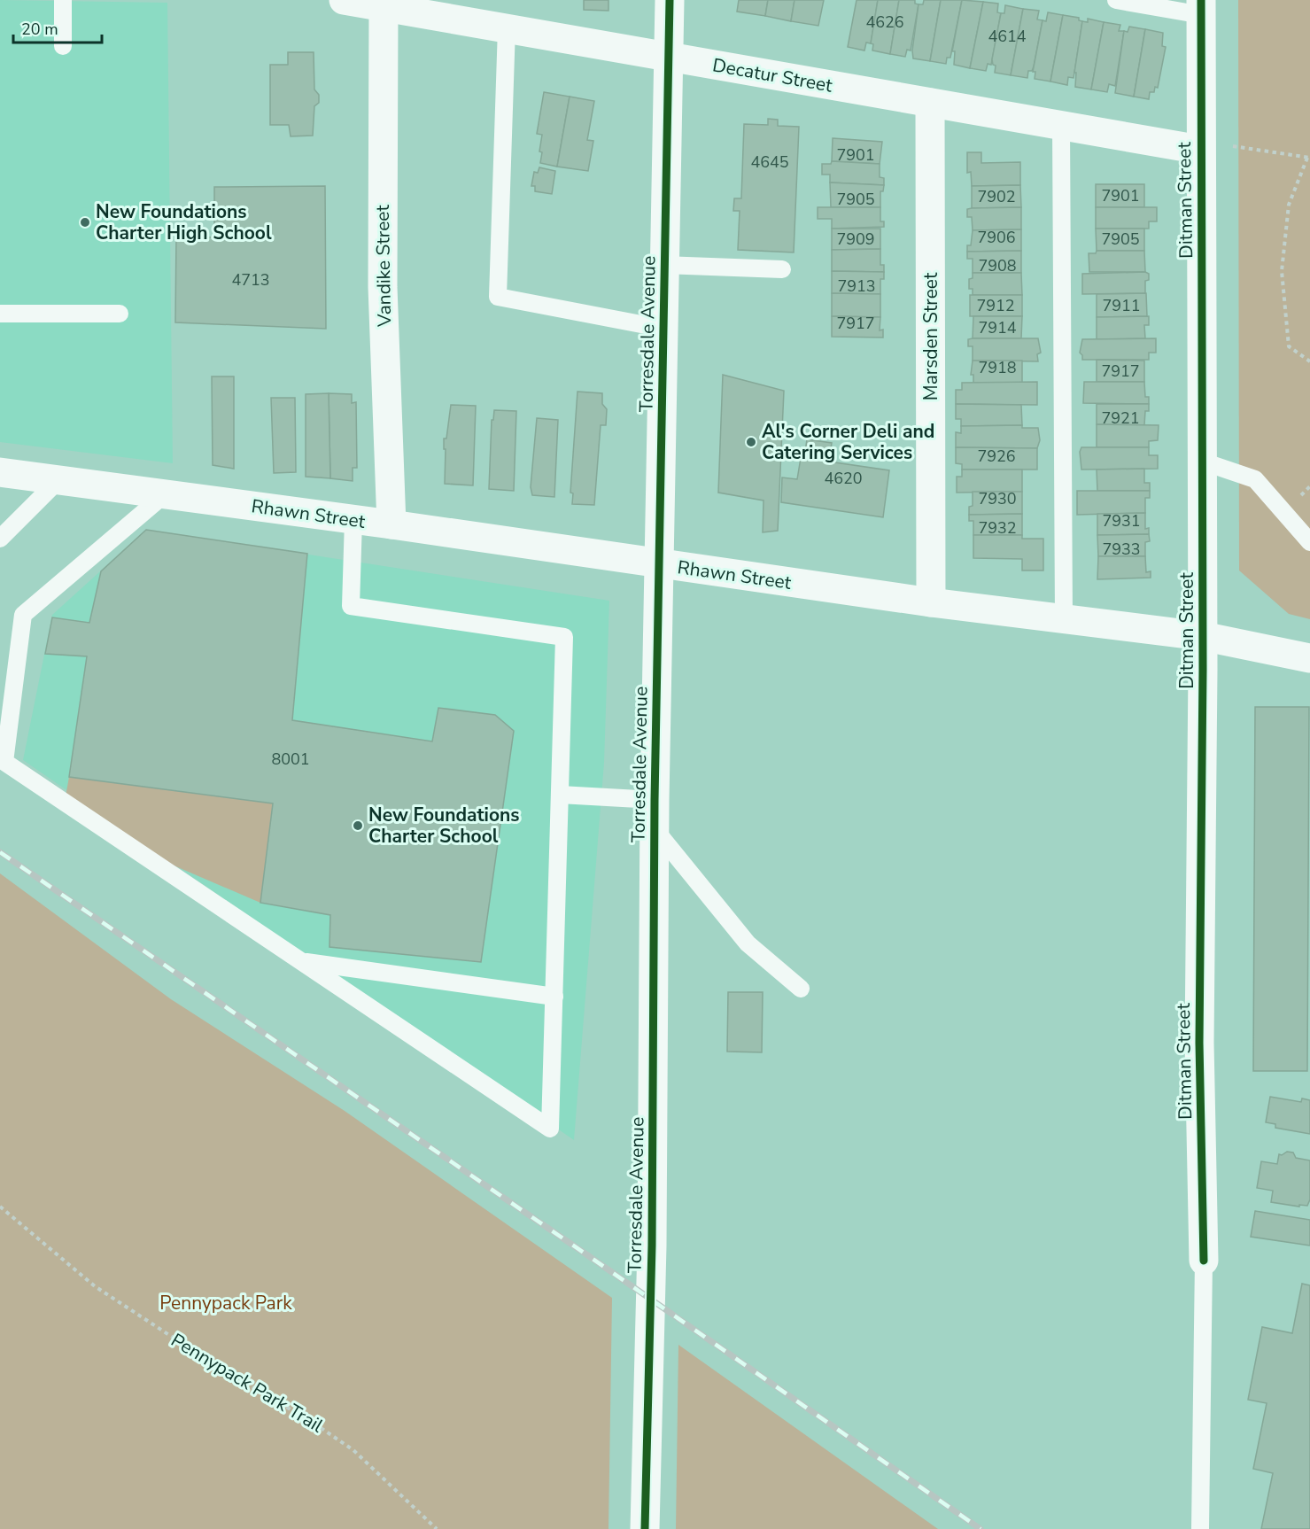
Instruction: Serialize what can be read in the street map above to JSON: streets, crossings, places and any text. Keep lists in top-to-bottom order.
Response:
{
  "streets": {
    "street": [
      "Decatur Street",
      "Ditman Street",
      "Vandike Street",
      "Torresdale Avenue",
      "Marsden Street",
      "Rhawn Street"
    ],
    "path": ["Pennypack Park Trail"]
  },
  "crossings": [
    ["Decatur Street", "Ditman Street"],
    ["Decatur Street", "Vandike Street"],
    ["Decatur Street", "Torresdale Avenue"],
    ["Decatur Street", "Marsden Street"],
    ["Ditman Street", "Rhawn Street"],
    ["Vandike Street", "Rhawn Street"],
    ["Torresdale Avenue", "Rhawn Street"],
    ["Marsden Street", "Rhawn Street"]
  ],
  "parks": ["Pennypack Park"],
  "places": ["New Foundations Charter High School", "Al's Corner Deli and Catering Services", "New Foundations Charter School"],
  "house_numbers": [
    "4626",
    "4614",
    "7901",
    "4645",
    "7901",
    "7902",
    "7905",
    "7906",
    "7909",
    "7905",
    "7908",
    "4713",
    "7913",
    "7912",
    "7911",
    "7917",
    "7914",
    "7918",
    "7917",
    "7921",
    "7926",
    "4620",
    "7930",
    "7931",
    "7932",
    "7933",
    "8001"
  ],
  "scale_bar": "20 m"
}
